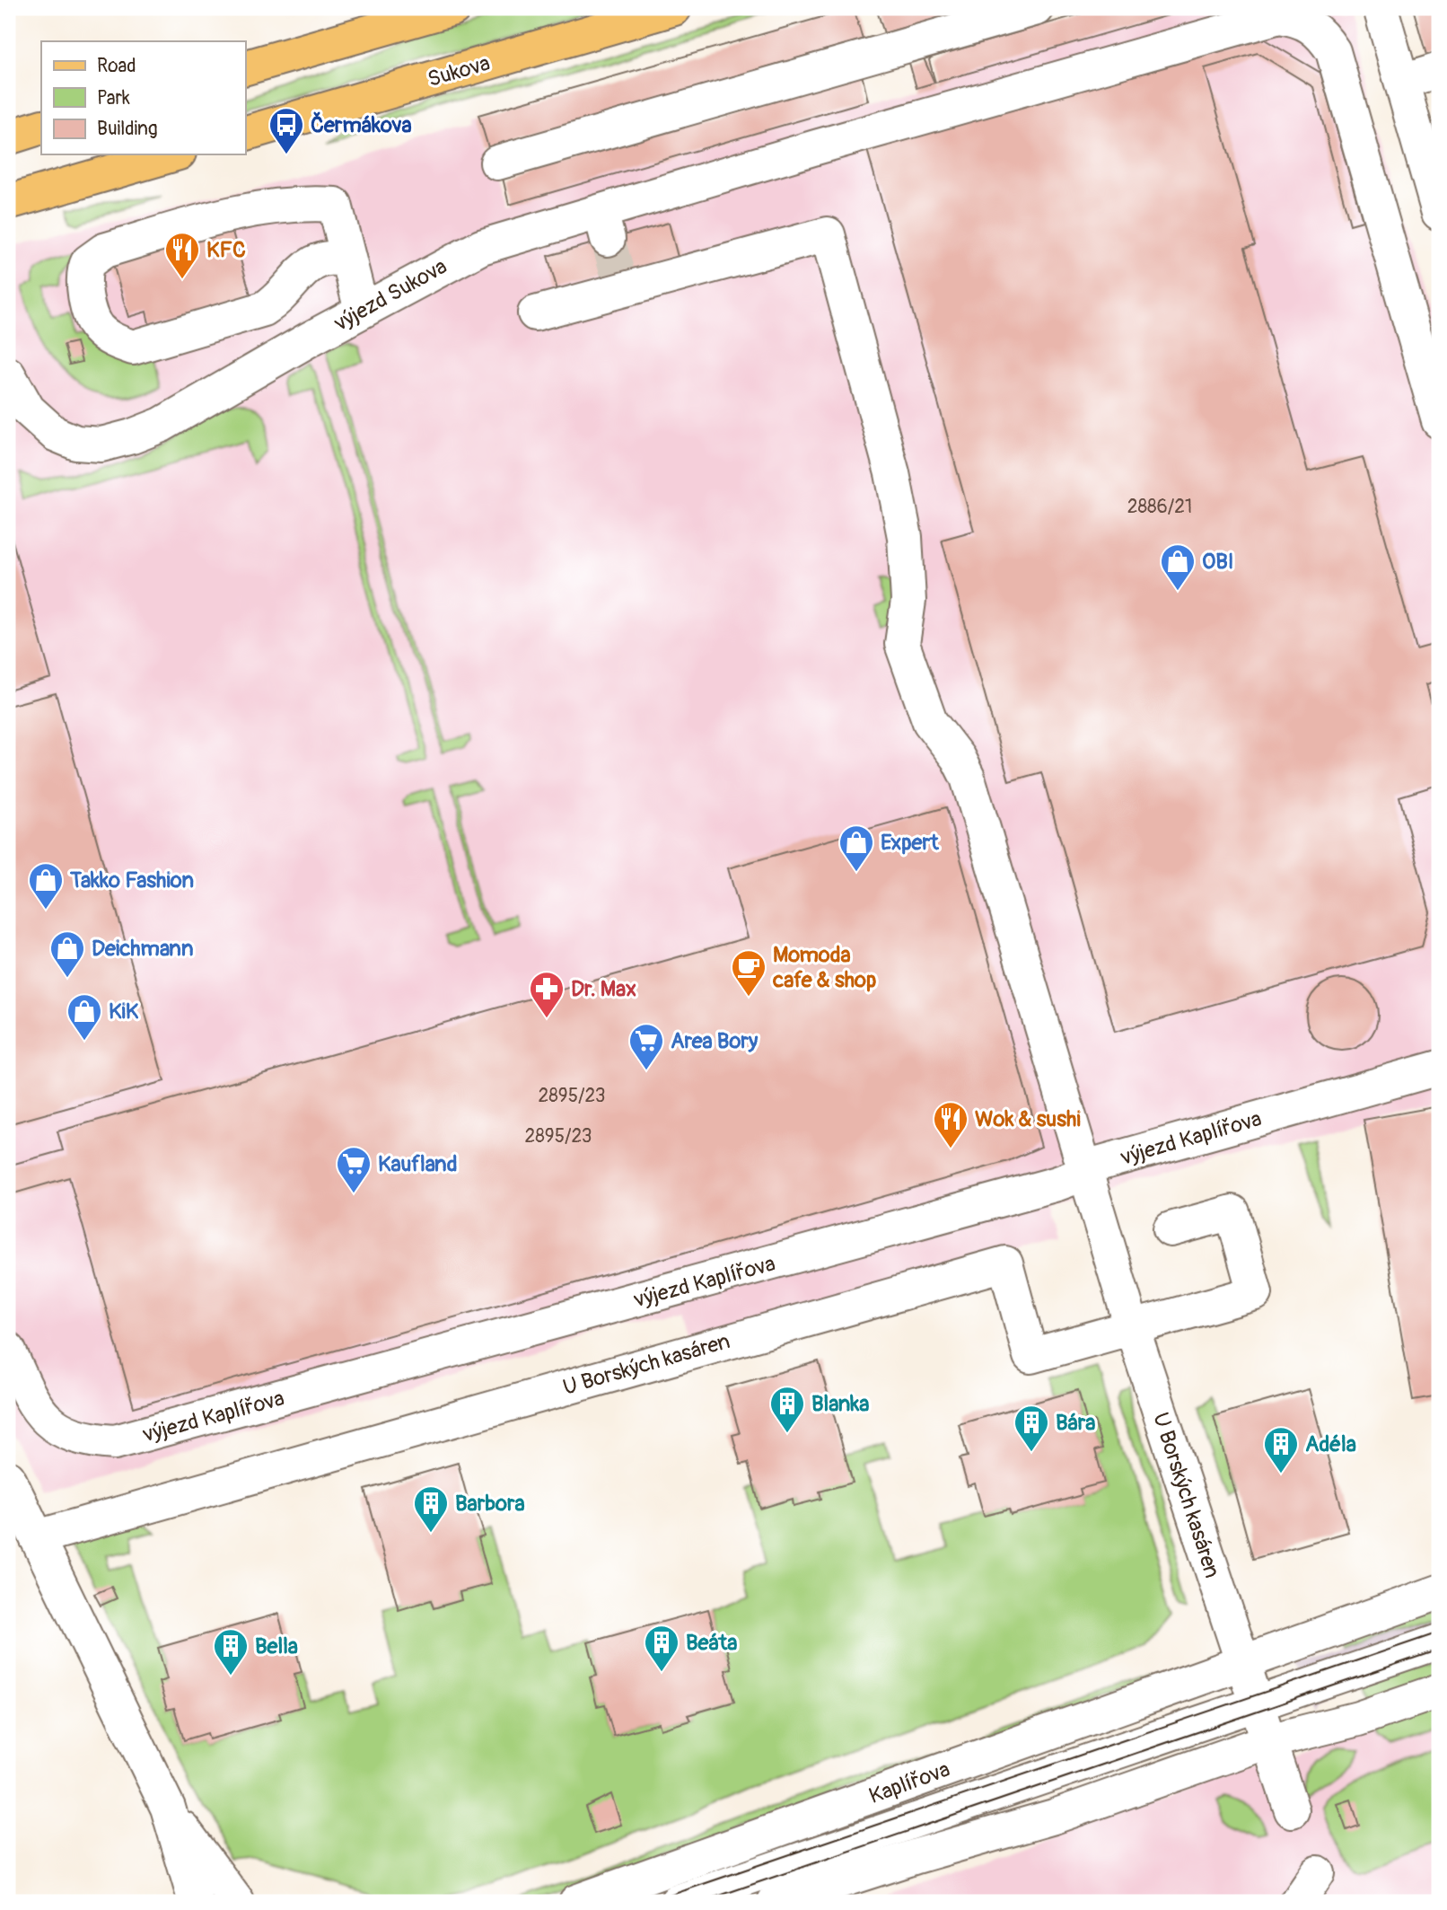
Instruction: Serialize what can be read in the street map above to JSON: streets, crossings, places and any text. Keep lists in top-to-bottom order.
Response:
{
  "streets": {
    "main road": ["Sukova"],
    "street": [
      "výjezd Sukova",
      "výjezd Kaplířova",
      "U Borských kasáren",
      "Kaplířova"
    ]
  },
  "crossings": [
    ["výjezd Kaplířova", "U Borských kasáren"],
    ["U Borských kasáren", "Kaplířova"]
  ],
  "places": {
    "bus stop": ["Čermákova"],
    "restaurant": ["KFC", "Wok & sushi"],
    "shop": [
      "OBI",
      "Expert",
      "Takko Fashion",
      "Deichmann",
      "KiK"
    ],
    "cafe": ["Momoda cafe & shop"],
    "pharmacy": ["Dr. Max"],
    "supermarket": ["Area Bory", "Kaufland"],
    "building": [
      "Blanka",
      "Bára",
      "Adéla",
      "Barbora",
      "Beáta",
      "Bella"
    ]
  },
  "house_numbers": ["2886/21", "2895/23", "2895/23"],
  "legend": ["Road", "Park", "Building"]
}
